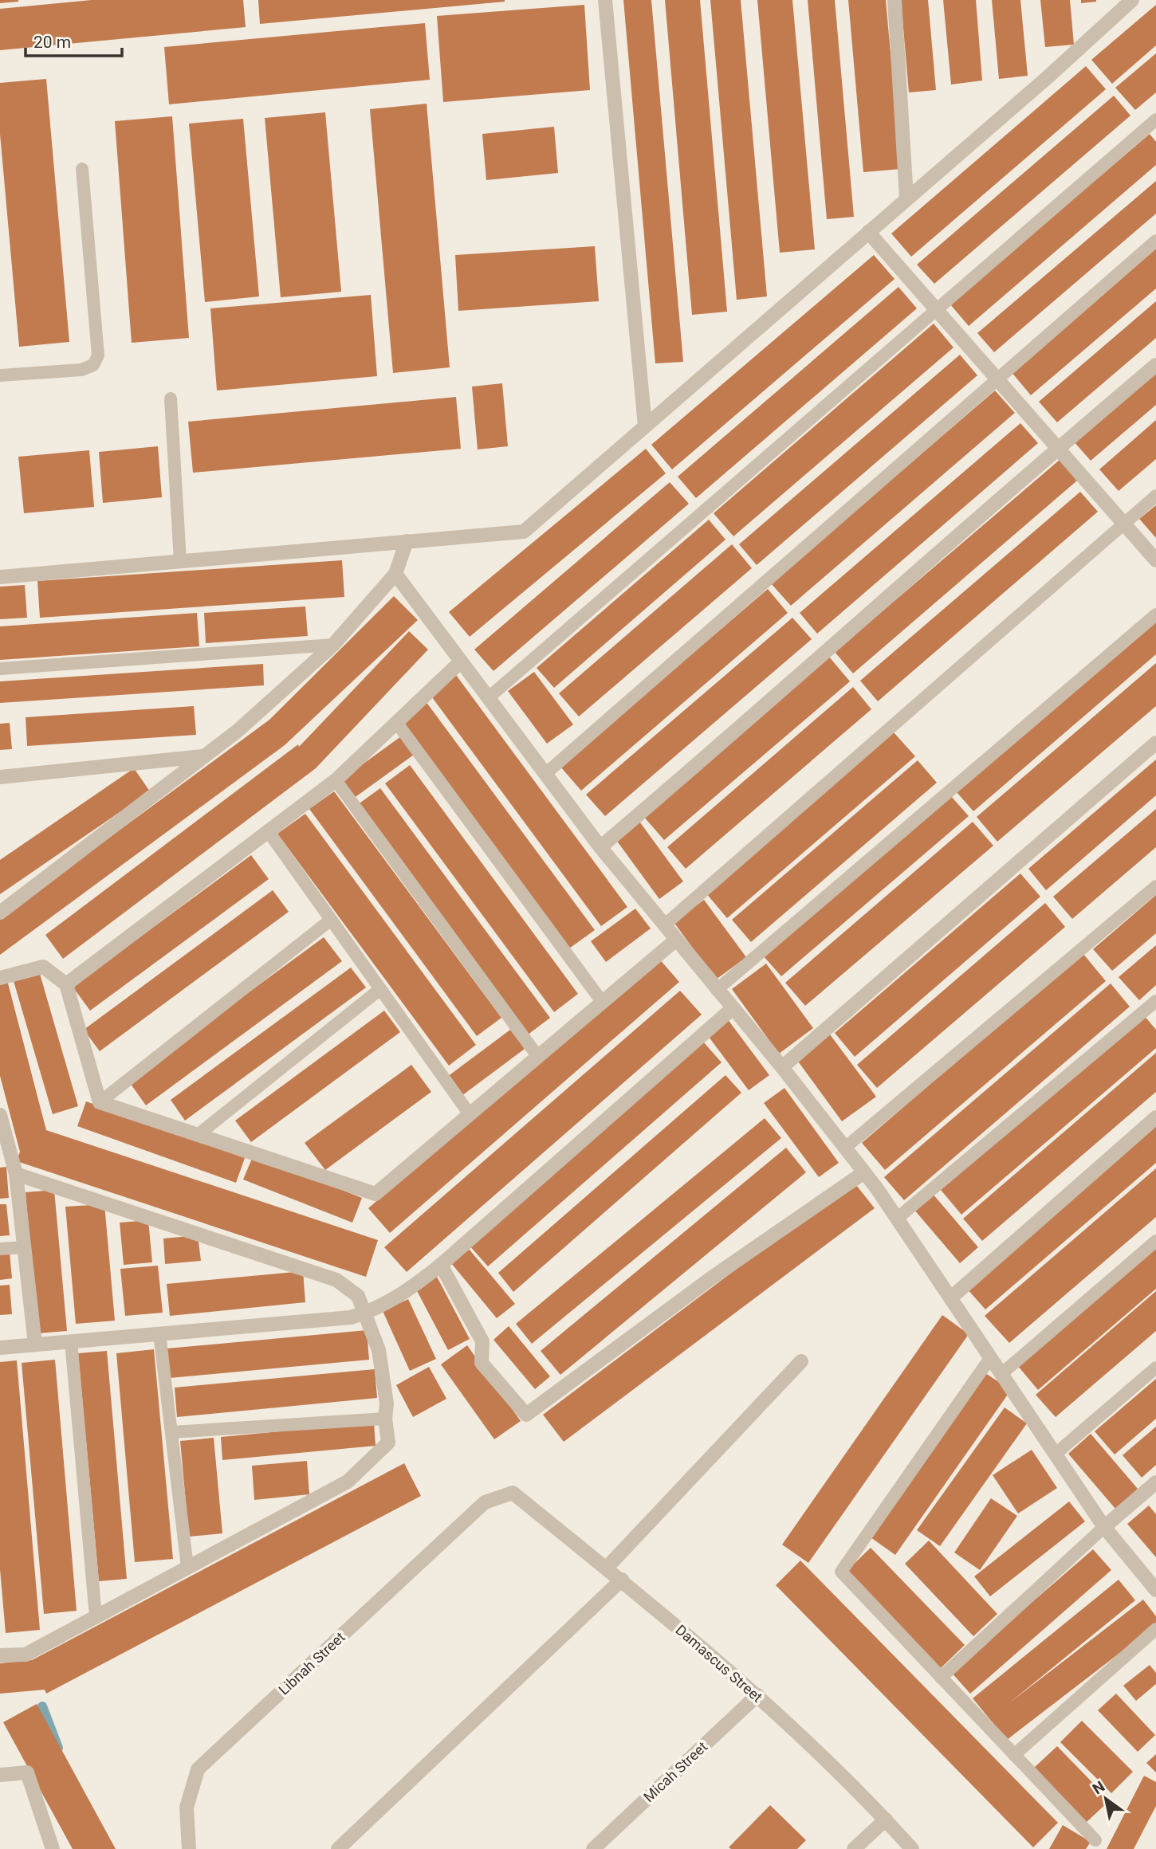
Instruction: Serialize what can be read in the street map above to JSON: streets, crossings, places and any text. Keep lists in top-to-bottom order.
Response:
{
  "streets": {
    "street": ["Libnah Street", "Damascus Street", "Micah Street"]
  },
  "crossings": [
    ["Libnah Street", "Damascus Street"],
    ["Damascus Street", "Micah Street"]
  ],
  "scale_bar": "20 m",
  "north": "top left"
}
